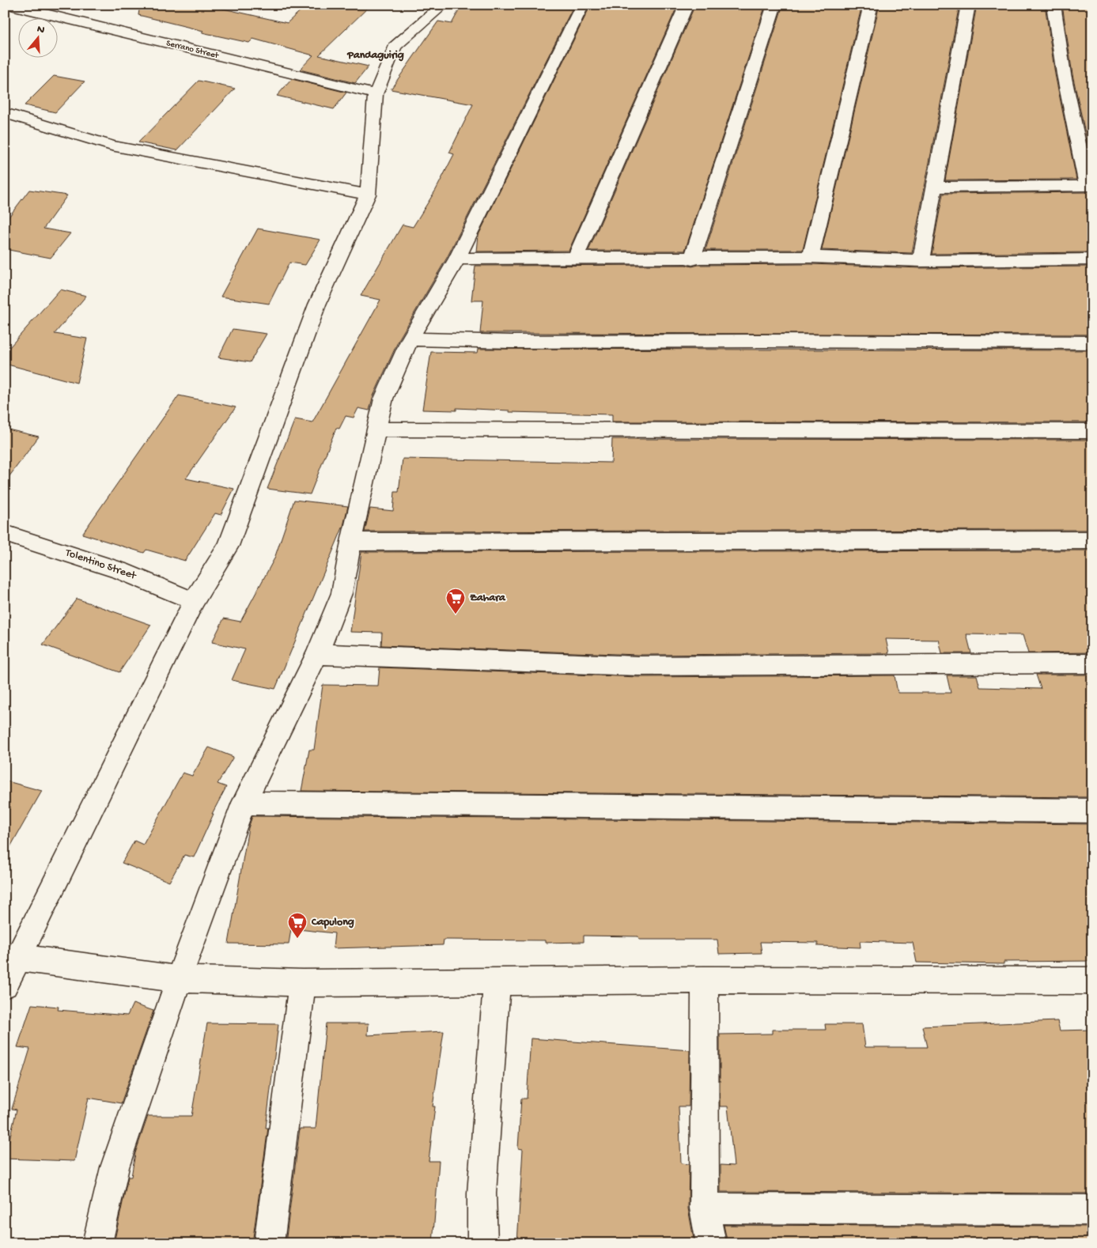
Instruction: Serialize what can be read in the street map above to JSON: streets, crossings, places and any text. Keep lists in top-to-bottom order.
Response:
{
  "streets": {
    "street": ["Serrano Street", "Tolentino Street"]
  },
  "districts": ["Pandaguirig"],
  "places": {
    "supermarket": ["Zahara", "Capulong"]
  },
  "north": "top"
}
